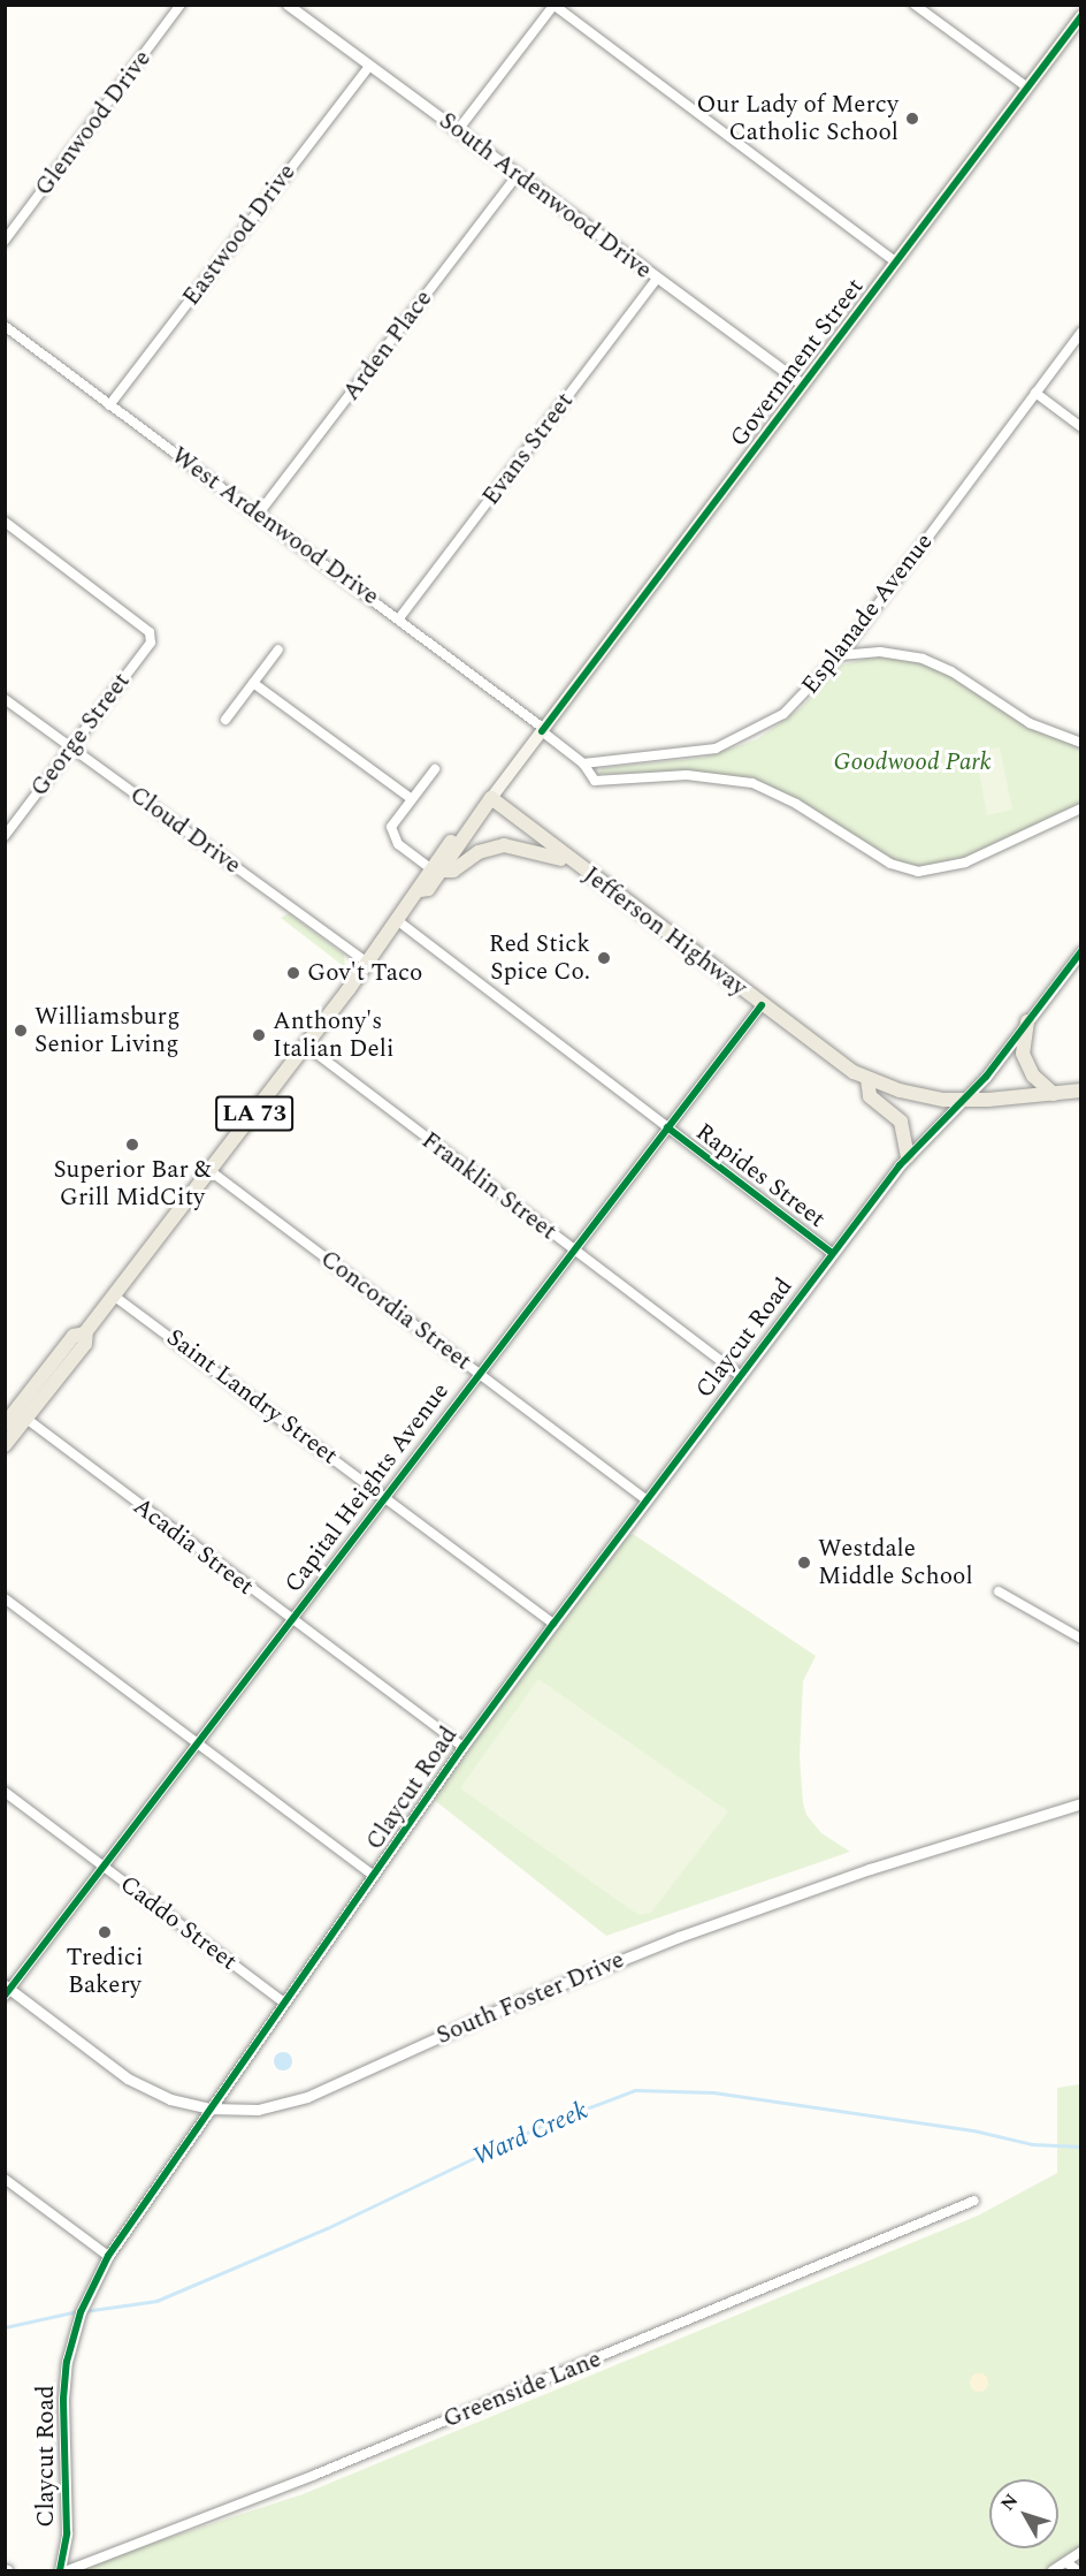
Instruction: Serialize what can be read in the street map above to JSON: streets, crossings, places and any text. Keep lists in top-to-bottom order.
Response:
{
  "streets": {
    "main road": ["Government Street", "Jefferson Highway", "LA 73"],
    "street": [
      "Glenwood Drive",
      "South Ardenwood Drive",
      "Eastwood Drive",
      "Arden Place",
      "Evans Street",
      "West Ardenwood Drive",
      "Esplanade Avenue",
      "George Street",
      "Cloud Drive",
      "Rapides Street",
      "Franklin Street",
      "Concordia Street",
      "Claycut Road",
      "Saint Landry Street",
      "Capital Heights Avenue",
      "Acadia Street",
      "Caddo Street",
      "South Foster Drive",
      "Greenside Lane"
    ]
  },
  "crossings": [
    ["South Ardenwood Drive", "Eastwood Drive"],
    ["South Ardenwood Drive", "Arden Place"],
    ["South Ardenwood Drive", "Government Street"],
    ["South Ardenwood Drive", "Evans Street"],
    ["Eastwood Drive", "West Ardenwood Drive"],
    ["Arden Place", "West Ardenwood Drive"],
    ["Government Street", "West Ardenwood Drive"],
    ["Government Street", "Cloud Drive"],
    ["Government Street", "Jefferson Highway"],
    ["Government Street", "Rapides Street"],
    ["Government Street", "Franklin Street"],
    ["Government Street", "Concordia Street"],
    ["Government Street", "Saint Landry Street"],
    ["Government Street", "Acadia Street"],
    ["Evans Street", "West Ardenwood Drive"],
    ["George Street", "Cloud Drive"],
    ["Jefferson Highway", "Claycut Road"],
    ["Jefferson Highway", "Capital Heights Avenue"],
    ["Rapides Street", "Claycut Road"],
    ["Rapides Street", "Capital Heights Avenue"],
    ["Franklin Street", "Claycut Road"],
    ["Franklin Street", "Capital Heights Avenue"],
    ["Concordia Street", "Claycut Road"],
    ["Concordia Street", "Capital Heights Avenue"],
    ["Claycut Road", "Saint Landry Street"],
    ["Claycut Road", "Acadia Street"],
    ["Claycut Road", "Caddo Street"],
    ["Claycut Road", "South Foster Drive"],
    ["Saint Landry Street", "Capital Heights Avenue"],
    ["Capital Heights Avenue", "Acadia Street"],
    ["Capital Heights Avenue", "Caddo Street"],
    ["Capital Heights Avenue", "South Foster Drive"]
  ],
  "water": ["Ward Creek"],
  "parks": ["Goodwood Park"],
  "places": [
    "Our Lady of Mercy Catholic School",
    "Red Stick Spice Co.",
    "Gov't Taco",
    "Williamsburg Senior Living",
    "Anthony's Italian Deli",
    "Superior Bar & Grill MidCity",
    "Westdale Middle School",
    "Tredici Bakery"
  ],
  "north": "top left"
}
